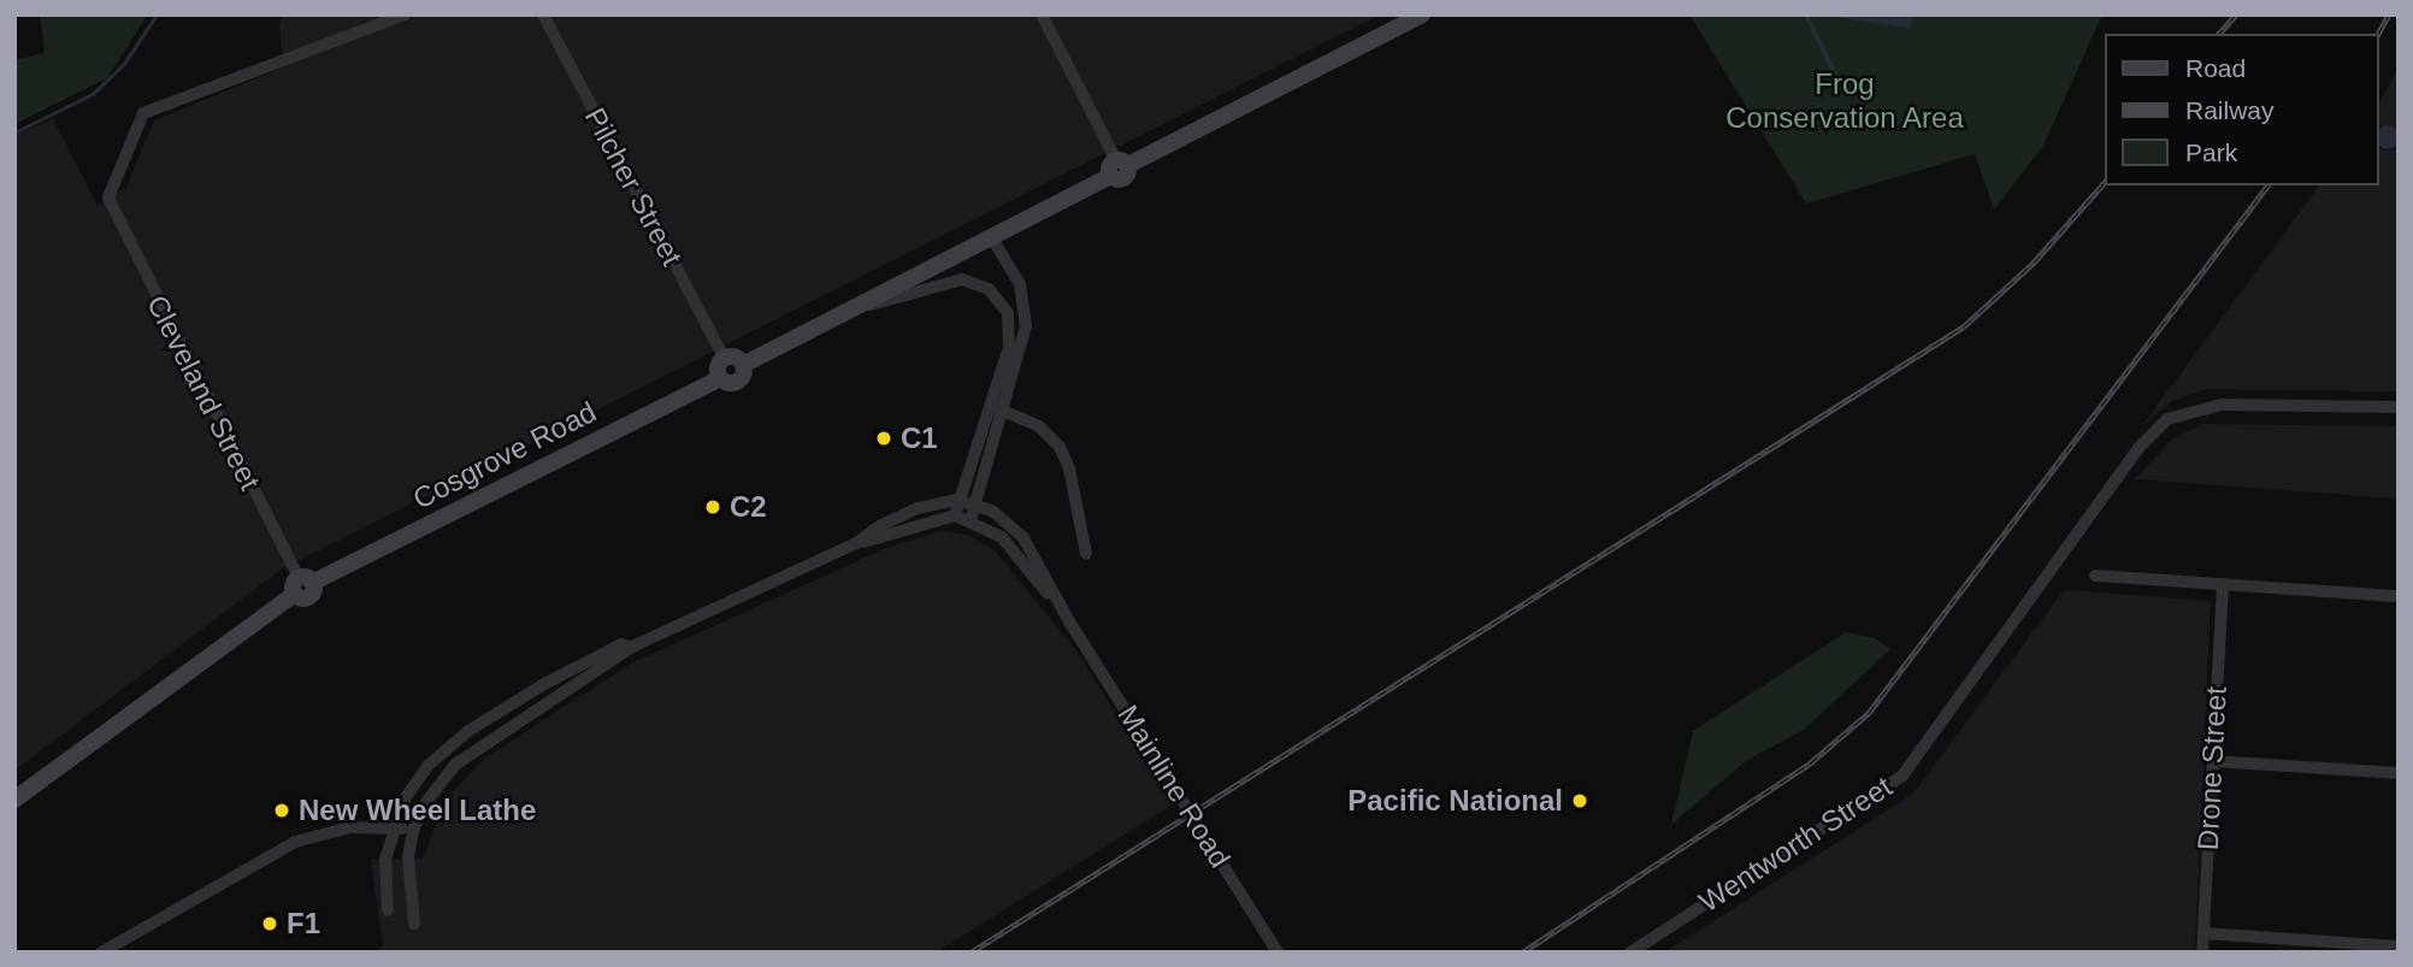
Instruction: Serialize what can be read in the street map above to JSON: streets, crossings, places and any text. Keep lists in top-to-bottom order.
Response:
{
  "streets": {
    "main road": ["Cosgrove Road"],
    "street": [
      "Pilcher Street",
      "Cleveland Street",
      "Drone Street",
      "Mainline Road",
      "Wentworth Street"
    ]
  },
  "crossings": [
    ["Cleveland Street", "Cosgrove Road"]
  ],
  "parks": ["Frog Conservation Area"],
  "places": [
    "C1",
    "C2",
    "Pacific National",
    "New Wheel Lathe",
    "F1"
  ],
  "legend": ["Road", "Railway", "Park"]
}
